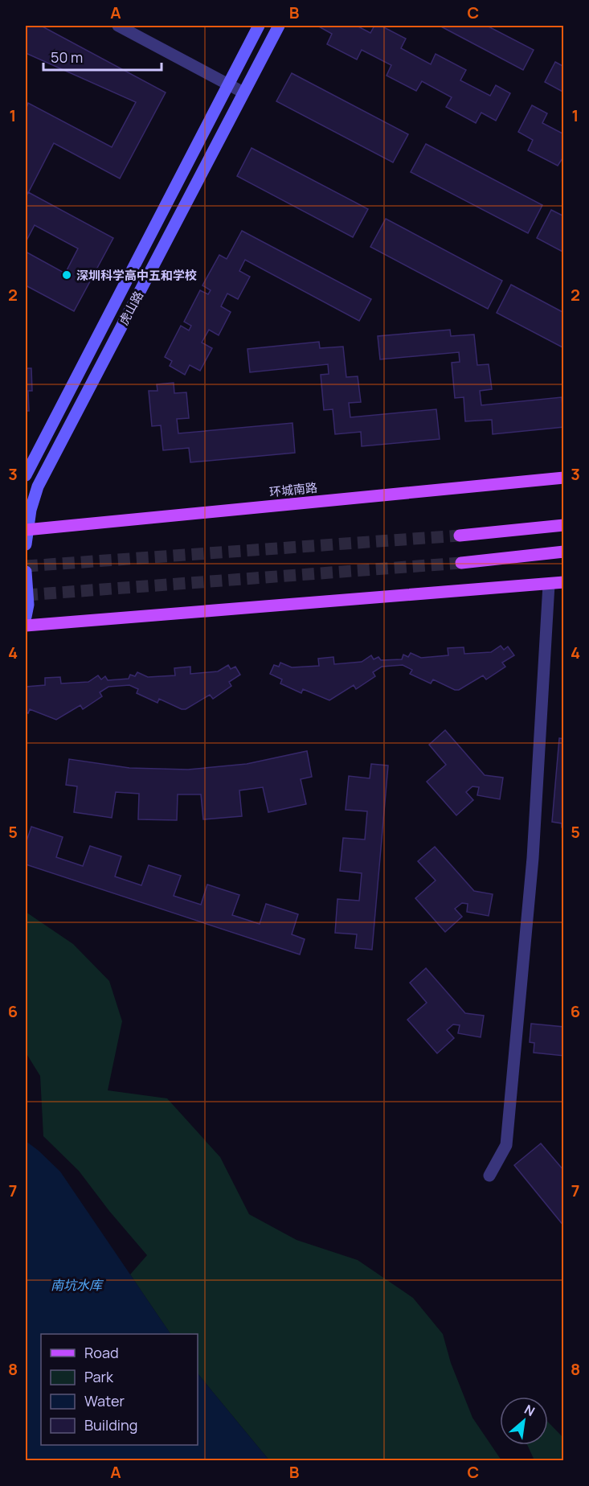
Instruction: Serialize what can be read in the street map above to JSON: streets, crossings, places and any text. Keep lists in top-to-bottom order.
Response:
{
  "streets": {
    "main road": ["环城南路"],
    "street": ["虎山路"]
  },
  "crossings": [
    ["虎山路", "环城南路"]
  ],
  "water": ["南坑水库"],
  "places": ["深圳科学高中五和学校"],
  "legend": [
    "Road",
    "Park",
    "Water",
    "Building"
  ],
  "scale_bar": "50 m",
  "north": "top right",
  "grid": {
    "columns": ["A", "B", "C"],
    "rows": [
      "1",
      "2",
      "3",
      "4",
      "5",
      "6",
      "7",
      "8"
    ]
  }
}
